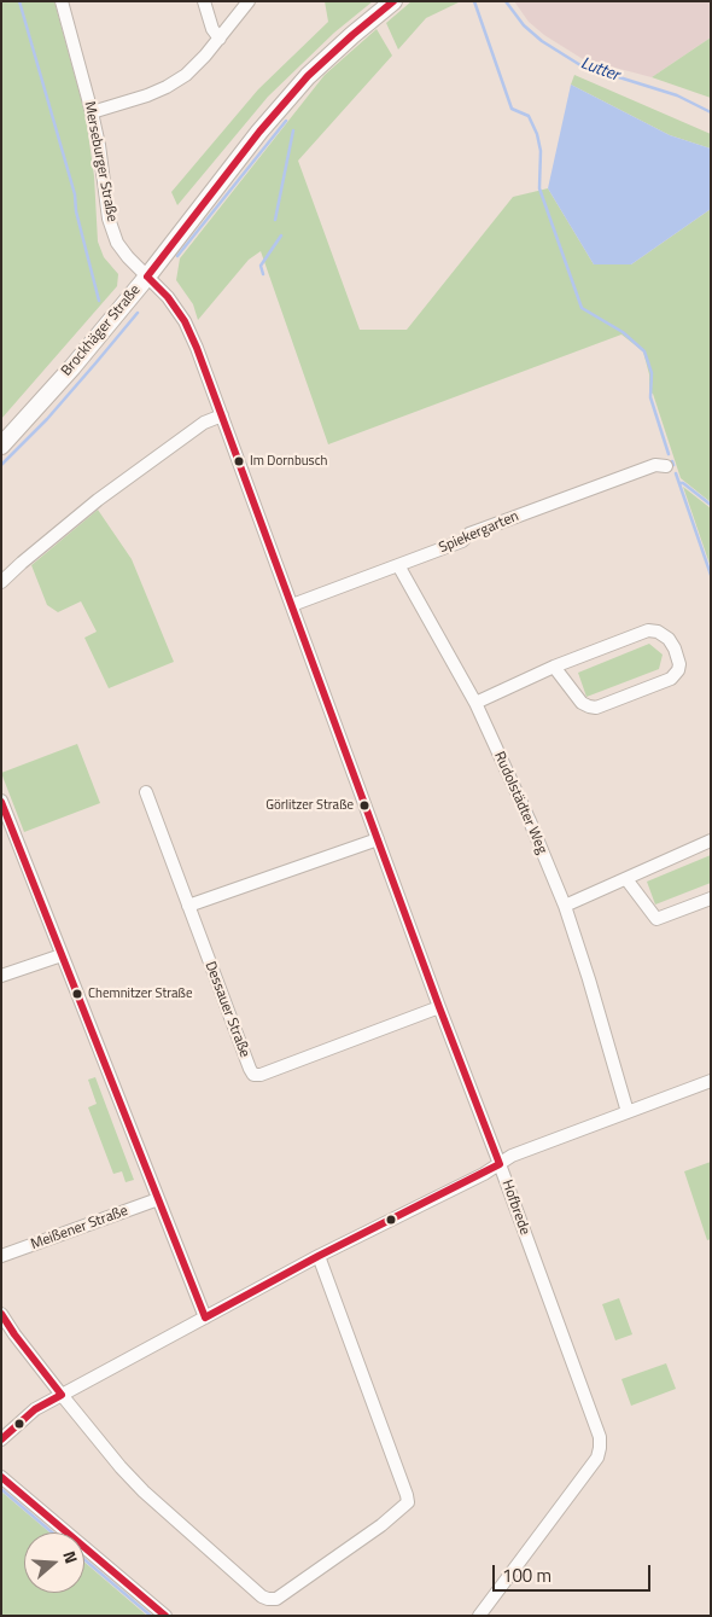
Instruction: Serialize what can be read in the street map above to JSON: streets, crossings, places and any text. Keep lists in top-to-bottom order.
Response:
{
  "streets": {
    "main road": ["Brockhäger Straße"],
    "street": [
      "Merseburger Straße",
      "Spiekergarten",
      "Rudolstädter Weg",
      "Dessauer Straße",
      "Hofbrede",
      "Meißener Straße"
    ]
  },
  "crossings": [
    ["Merseburger Straße", "Brockhäger Straße"],
    ["Merseburger Straße", "Hofbrede"],
    ["Brockhäger Straße", "Hofbrede"],
    ["Spiekergarten", "Rudolstädter Weg"],
    ["Spiekergarten", "Hofbrede"],
    ["Dessauer Straße", "Hofbrede"]
  ],
  "water": ["Lutter"],
  "places": ["Im Dornbusch", "Görlitzer Straße", "Chemnitzer Straße"],
  "scale_bar": "100 m",
  "north": "right"
}
